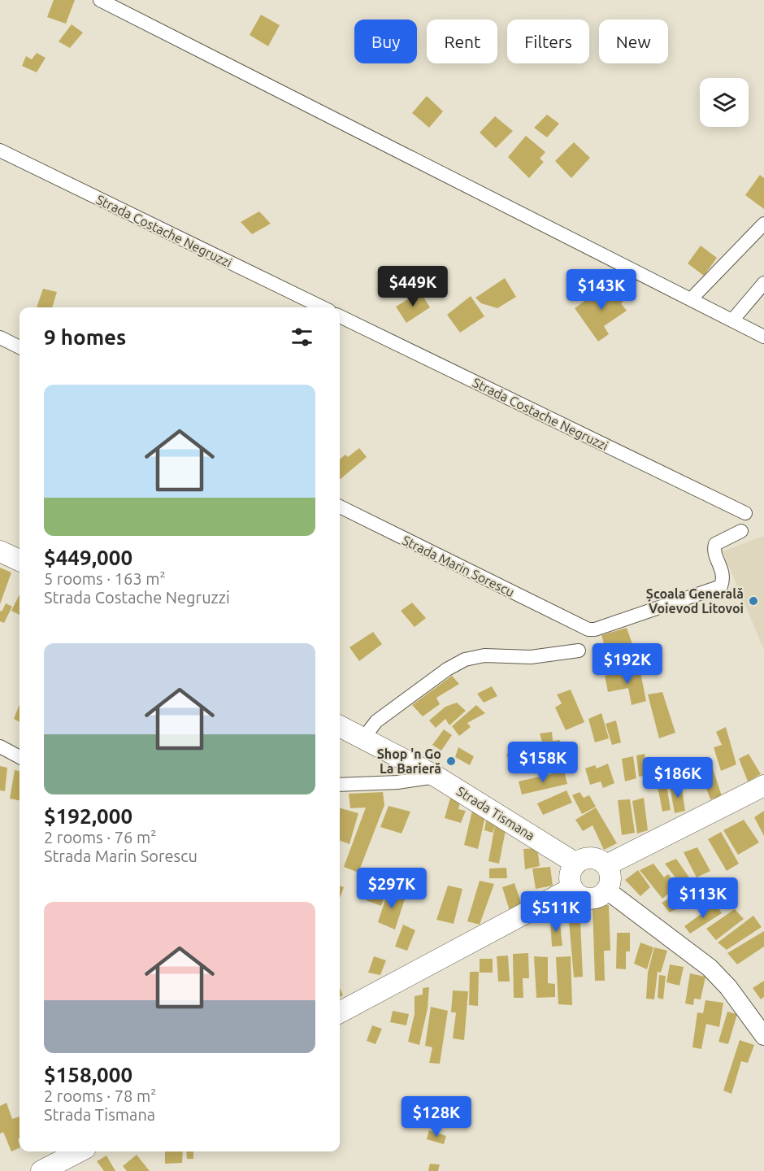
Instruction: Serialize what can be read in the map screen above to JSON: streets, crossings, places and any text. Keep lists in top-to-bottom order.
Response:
{
  "streets": {
    "main road": ["Strada Tismana"],
    "street": ["Strada Costache Negruzzi", "Strada Marin Sorescu"]
  },
  "places": ["Școala Generală Voievod Litovoi", "Shop 'n Go La Barieră"],
  "page": {
    "chip": [
      "Buy",
      "Rent",
      "Filters",
      "New"
    ],
    "price": [
      "$449K",
      "$143K",
      "$192K",
      "$158K",
      "$186K",
      "$297K",
      "$113K",
      "$511K",
      "$128K"
    ],
    "heading": "9 homes",
    "list": [
      {
        "name": "$449,000",
        "note": "5 rooms · 163 m² · Strada Costache Negruzzi"
      },
      {
        "name": "$192,000",
        "note": "2 rooms · 76 m² · Strada Marin Sorescu"
      },
      {
        "name": "$158,000",
        "note": "2 rooms · 78 m² · Strada Tismana"
      }
    ]
  }
}
